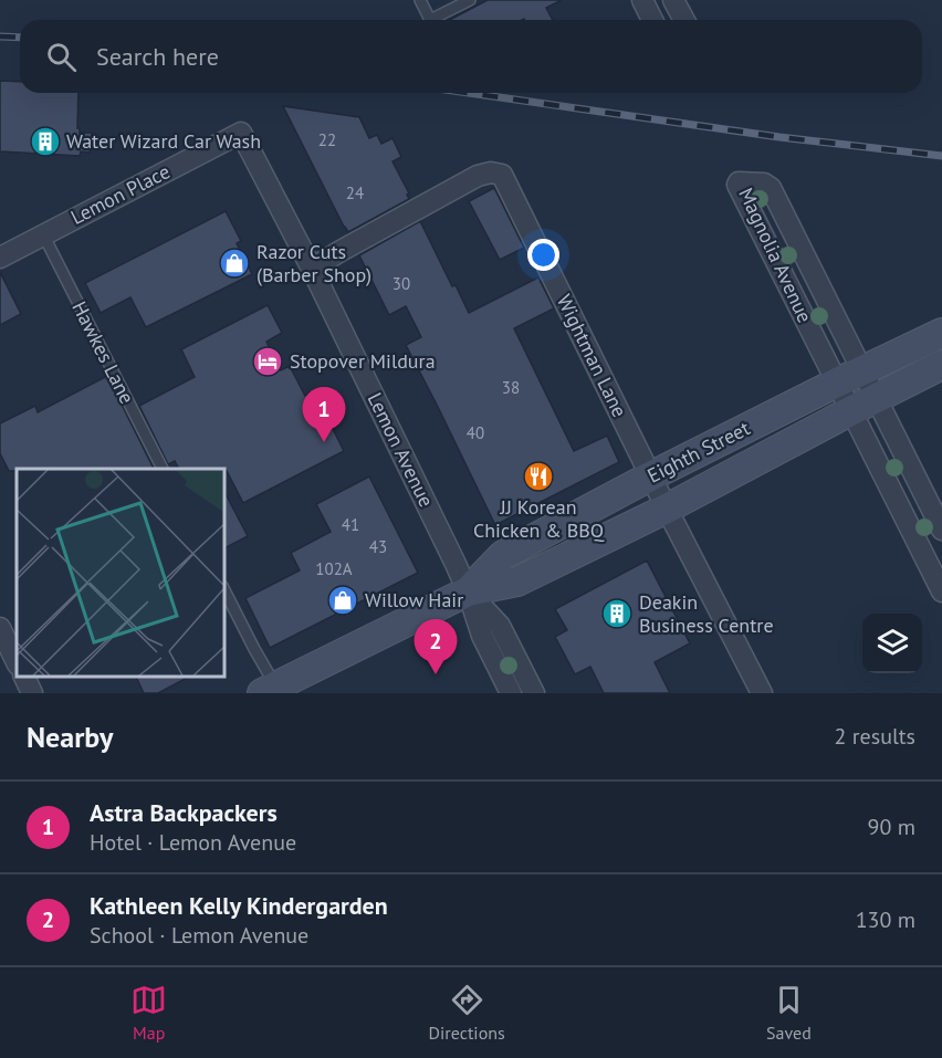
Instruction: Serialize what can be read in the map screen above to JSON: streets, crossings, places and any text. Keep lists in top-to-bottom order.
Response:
{
  "streets": {
    "street": [
      "Lemon Place",
      "Magnolia Avenue",
      "Wightman Lane",
      "Lemon Avenue",
      "Eighth Street"
    ],
    "lane": ["Hawkes Lane"]
  },
  "crossings": [
    ["Lemon Place", "Hawkes Lane"],
    ["Lemon Place", "Lemon Avenue"],
    ["Magnolia Avenue", "Eighth Street"],
    ["Wightman Lane", "Lemon Avenue"],
    ["Wightman Lane", "Eighth Street"],
    ["Lemon Avenue", "Eighth Street"]
  ],
  "places": {
    "building": ["Water Wizard Car Wash", "Deakin Business Centre"],
    "shop": ["Razor Cuts (Barber Shop)", "Willow Hair"],
    "hotel": ["Stopover Mildura"],
    "restaurant": ["JJ Korean Chicken & BBQ"]
  },
  "house_numbers": [
    "22",
    "24",
    "30",
    "38",
    "40",
    "41",
    "43",
    "102A"
  ],
  "page": {
    "search": "Search here",
    "pins": ["1", "2"],
    "heading": ["Nearby", "2 results"],
    "list": [
      {
        "mark": "1",
        "name": "Astra Backpackers",
        "note": "Hotel · Lemon Avenue",
        "value": "90 m"
      },
      {
        "mark": "2",
        "name": "Kathleen Kelly Kindergarden",
        "note": "School · Lemon Avenue",
        "value": "130 m"
      }
    ],
    "nav": ["Map", "Directions", "Saved"]
  }
}
